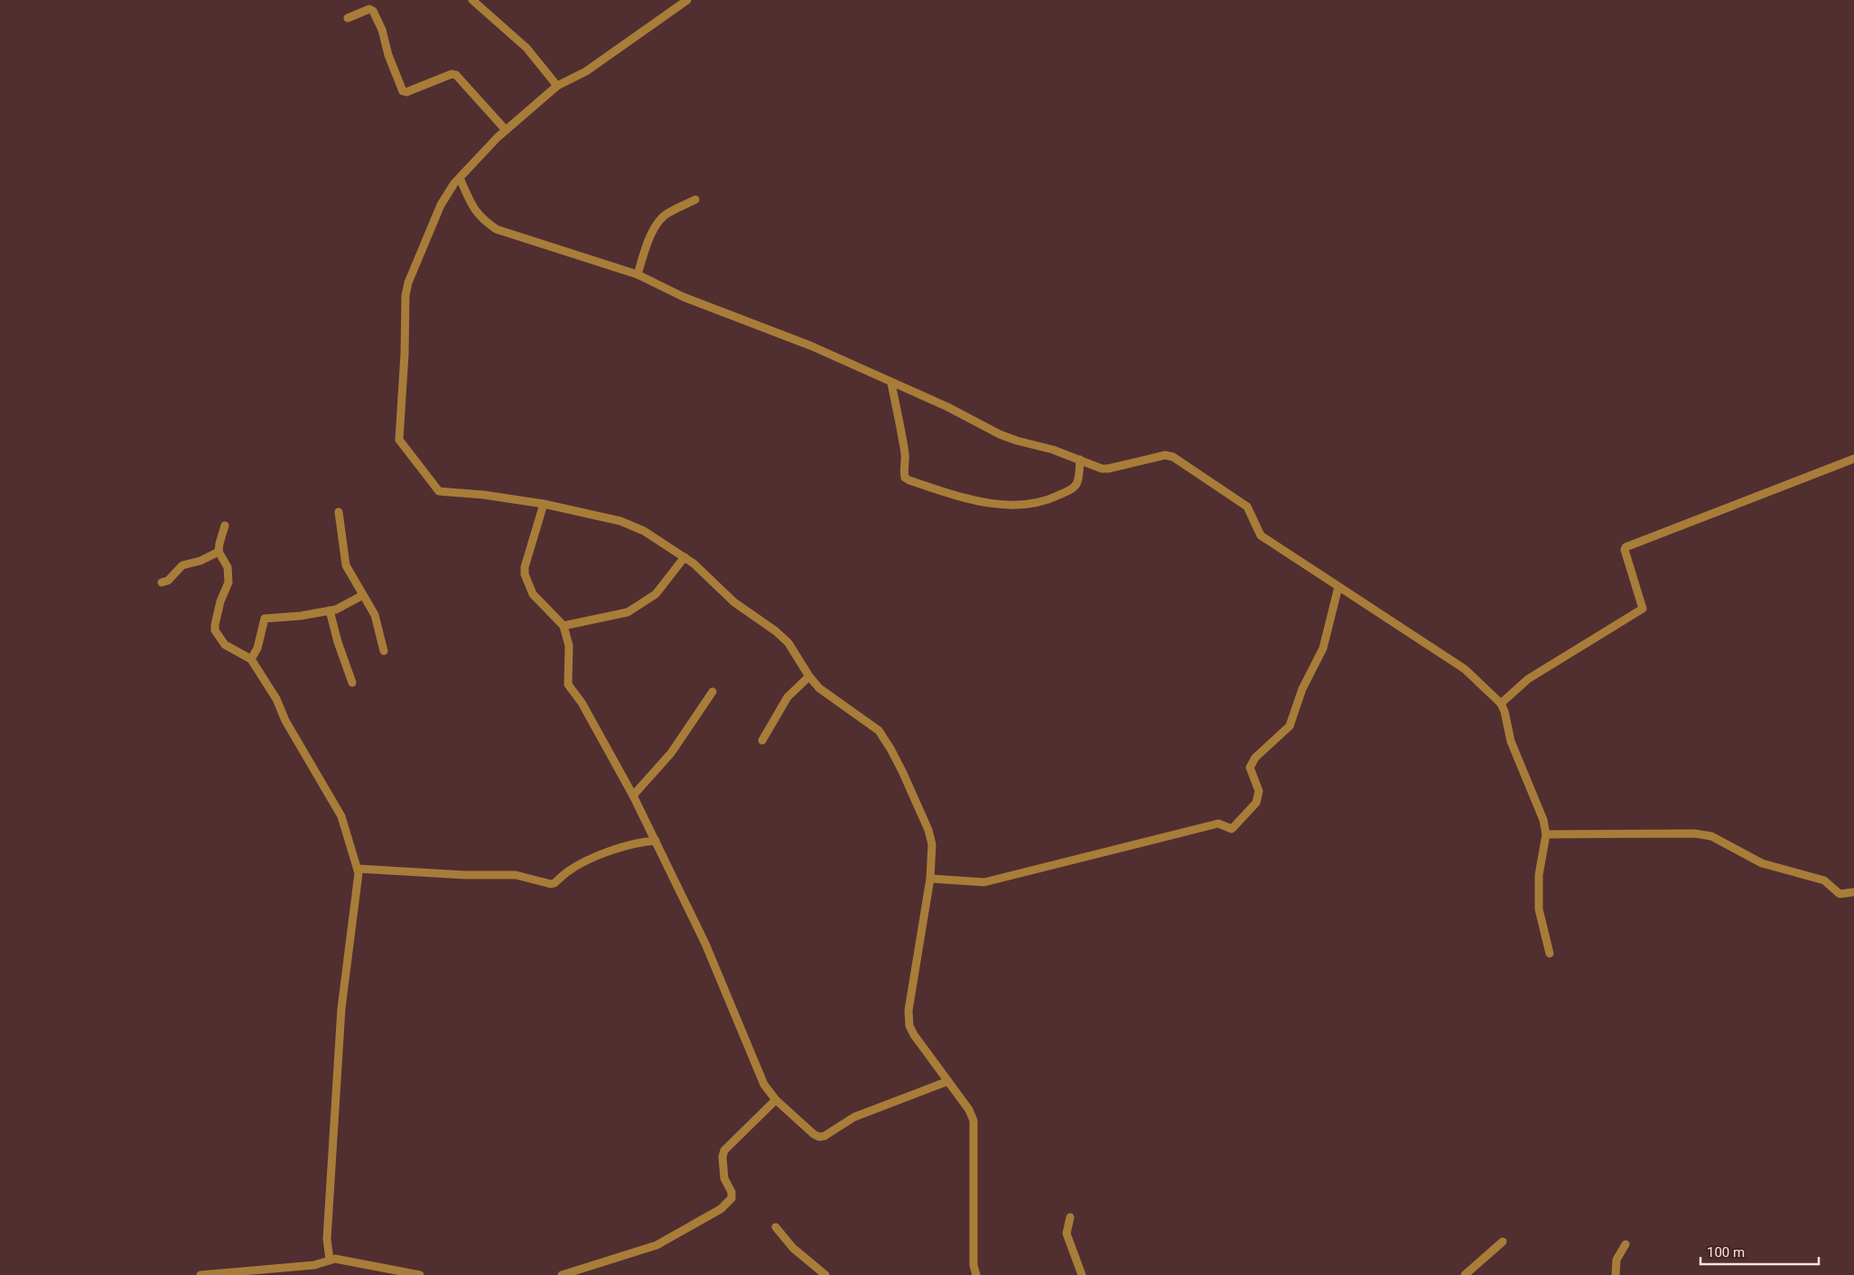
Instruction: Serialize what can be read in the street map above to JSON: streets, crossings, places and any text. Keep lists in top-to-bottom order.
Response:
{
  "scale_bar": "100 m"
}
